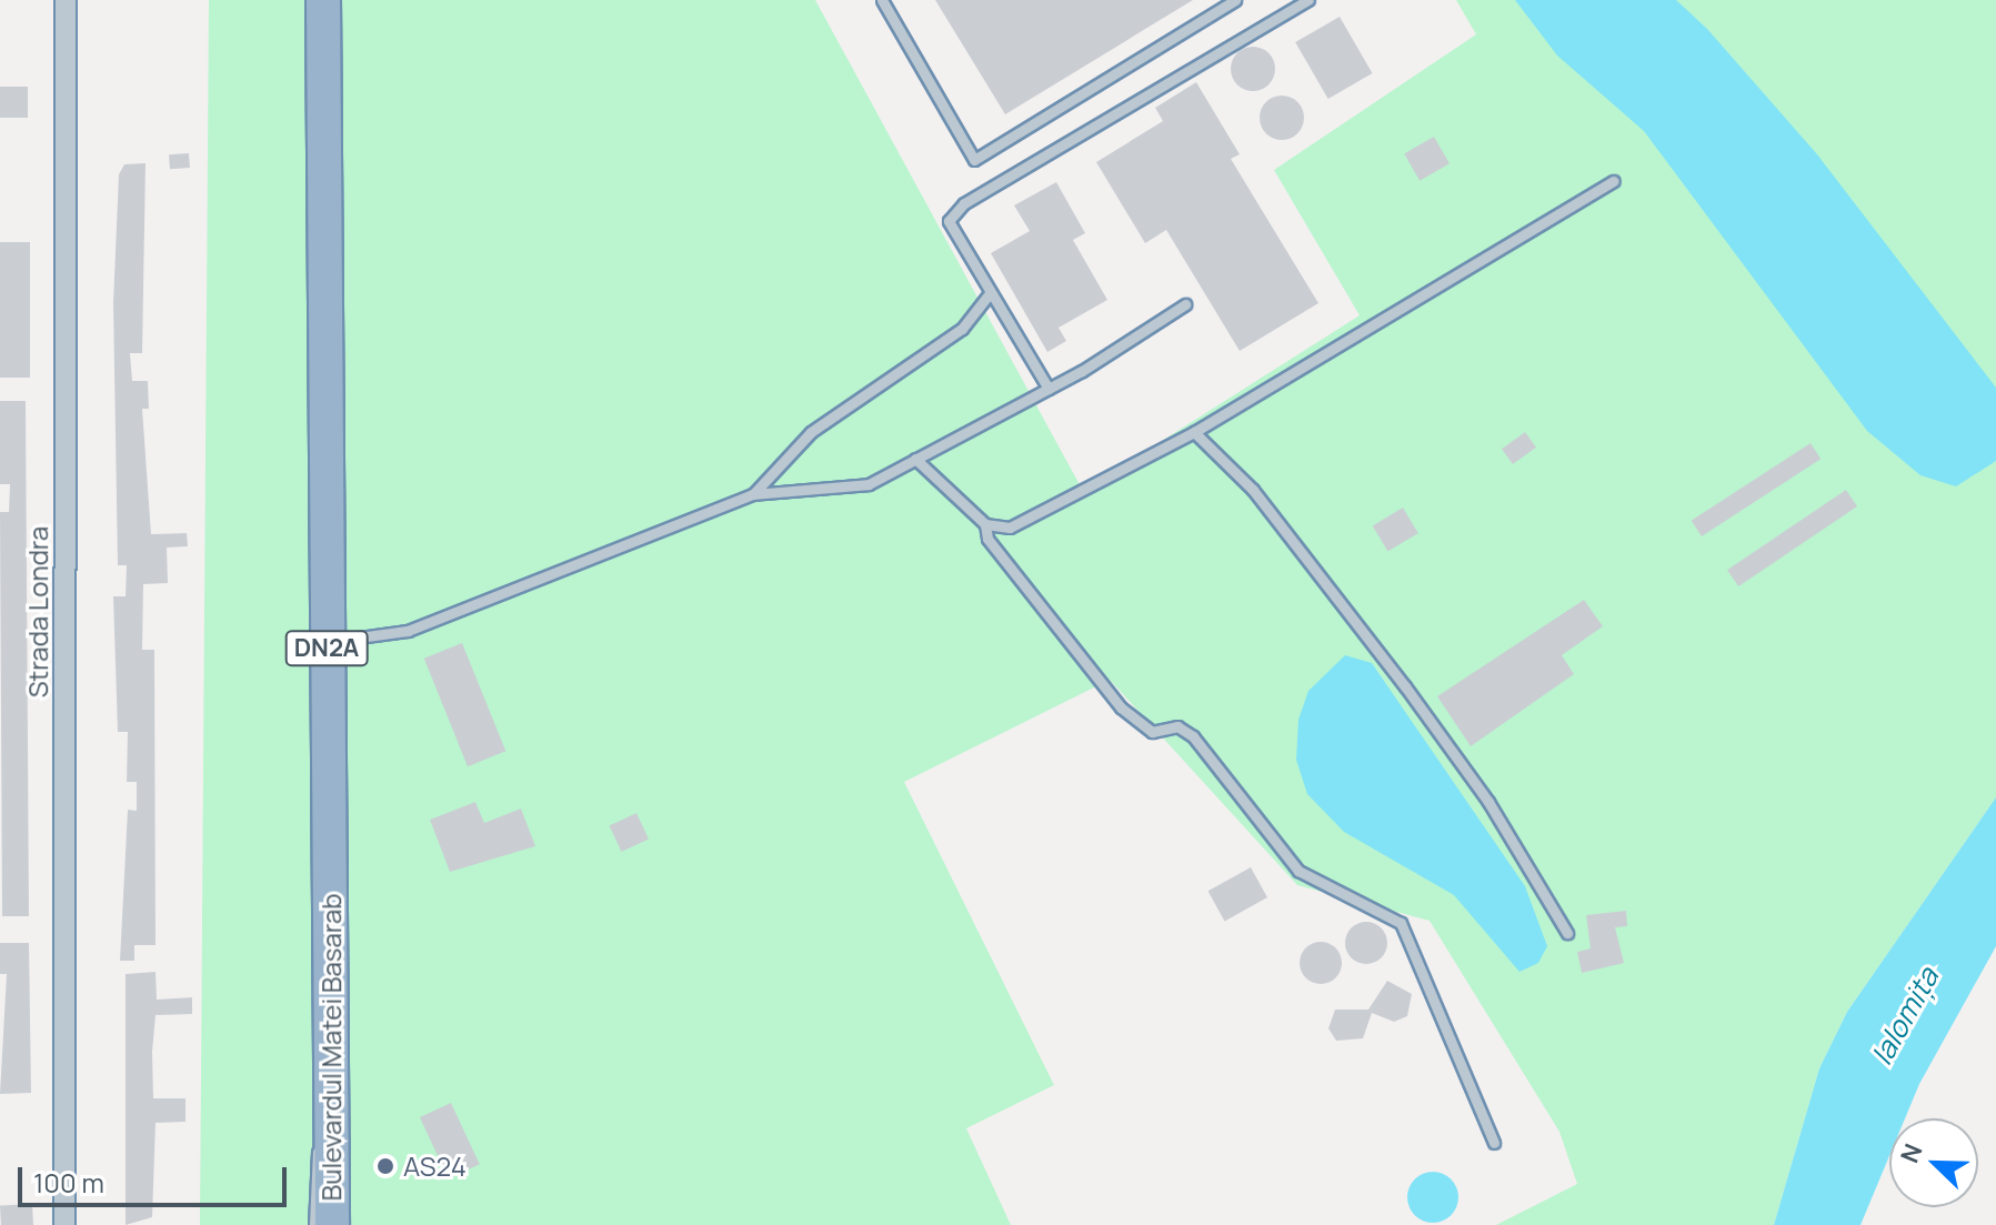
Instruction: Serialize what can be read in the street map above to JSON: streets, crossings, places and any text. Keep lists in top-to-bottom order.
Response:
{
  "streets": {
    "highway": ["DN2A", "Bulevardul Matei Basarab"],
    "street": ["Strada Londra"]
  },
  "crossings": [
    ["DN2A", "Bulevardul Matei Basarab"]
  ],
  "water": ["Ialomița"],
  "places": ["AS24"],
  "scale_bar": "100 m",
  "north": "top left"
}
